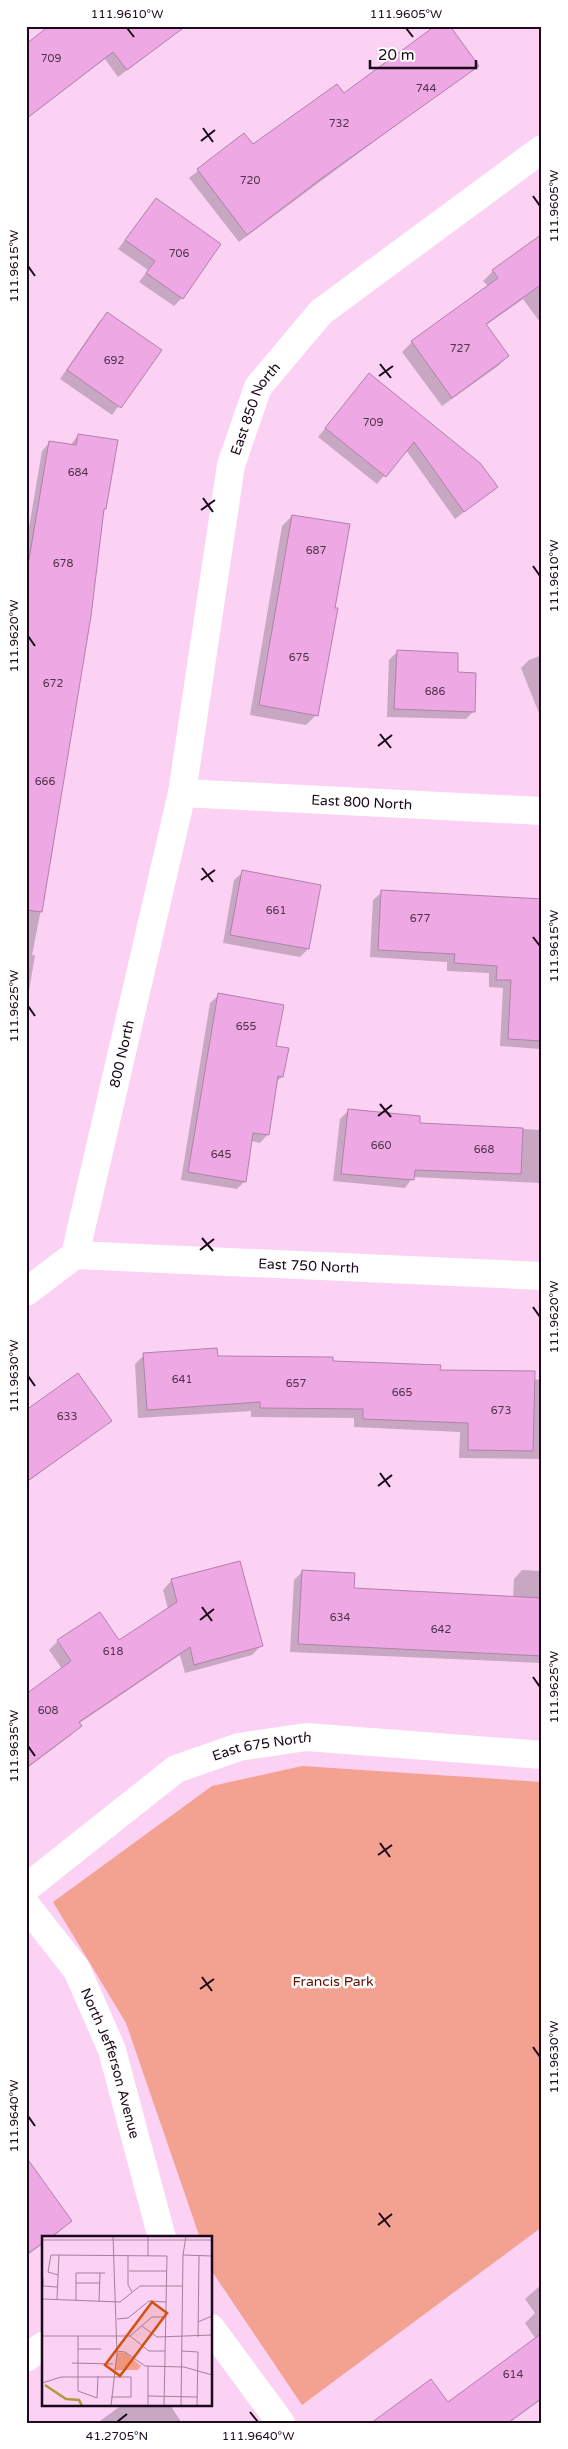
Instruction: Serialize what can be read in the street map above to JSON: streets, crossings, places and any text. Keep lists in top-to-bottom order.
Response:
{
  "streets": {
    "street": [
      "East 850 North",
      "East 800 North",
      "800 North",
      "East 750 North",
      "East 675 North",
      "North Jefferson Avenue"
    ]
  },
  "crossings": [
    ["East 850 North", "East 800 North"],
    ["East 850 North", "800 North"],
    ["East 800 North", "800 North"],
    ["800 North", "East 750 North"]
  ],
  "parks": ["Francis Park"],
  "house_numbers": [
    "709",
    "744",
    "732",
    "720",
    "706",
    "727",
    "692",
    "709",
    "684",
    "687",
    "678",
    "675",
    "672",
    "686",
    "666",
    "661",
    "677",
    "655",
    "660",
    "668",
    "645",
    "641",
    "657",
    "665",
    "673",
    "633",
    "634",
    "642",
    "618",
    "608",
    "614"
  ],
  "scale_bar": "20 m",
  "coordinates": [
    "111.9610°W",
    "111.9605°W",
    "111.9615°W",
    "111.9620°W",
    "111.9625°W",
    "111.9630°W",
    "111.9635°W",
    "111.9640°W",
    "41.2705°N"
  ]
}
